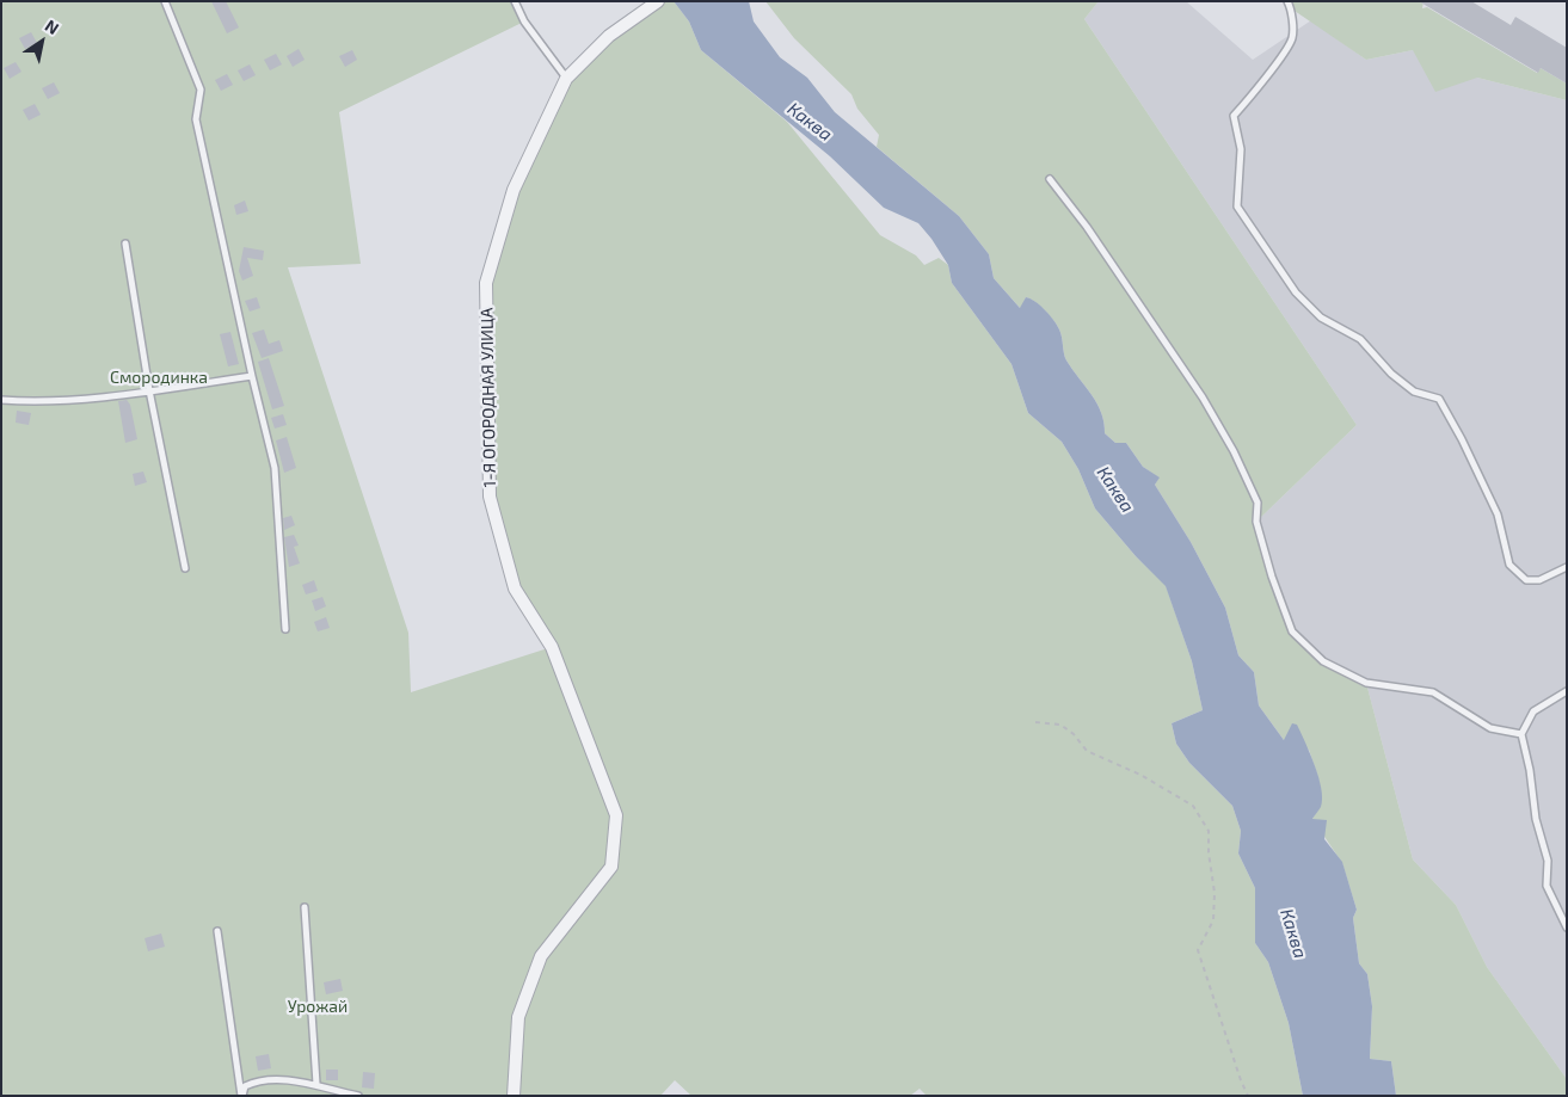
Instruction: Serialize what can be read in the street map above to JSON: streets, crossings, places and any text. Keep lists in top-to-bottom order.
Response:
{
  "streets": {
    "street": ["1-Я ОГОРОДНАЯ УЛИЦА"]
  },
  "water": ["Каква"],
  "parks": ["Смородинка", "Урожай"],
  "north": "top right"
}
